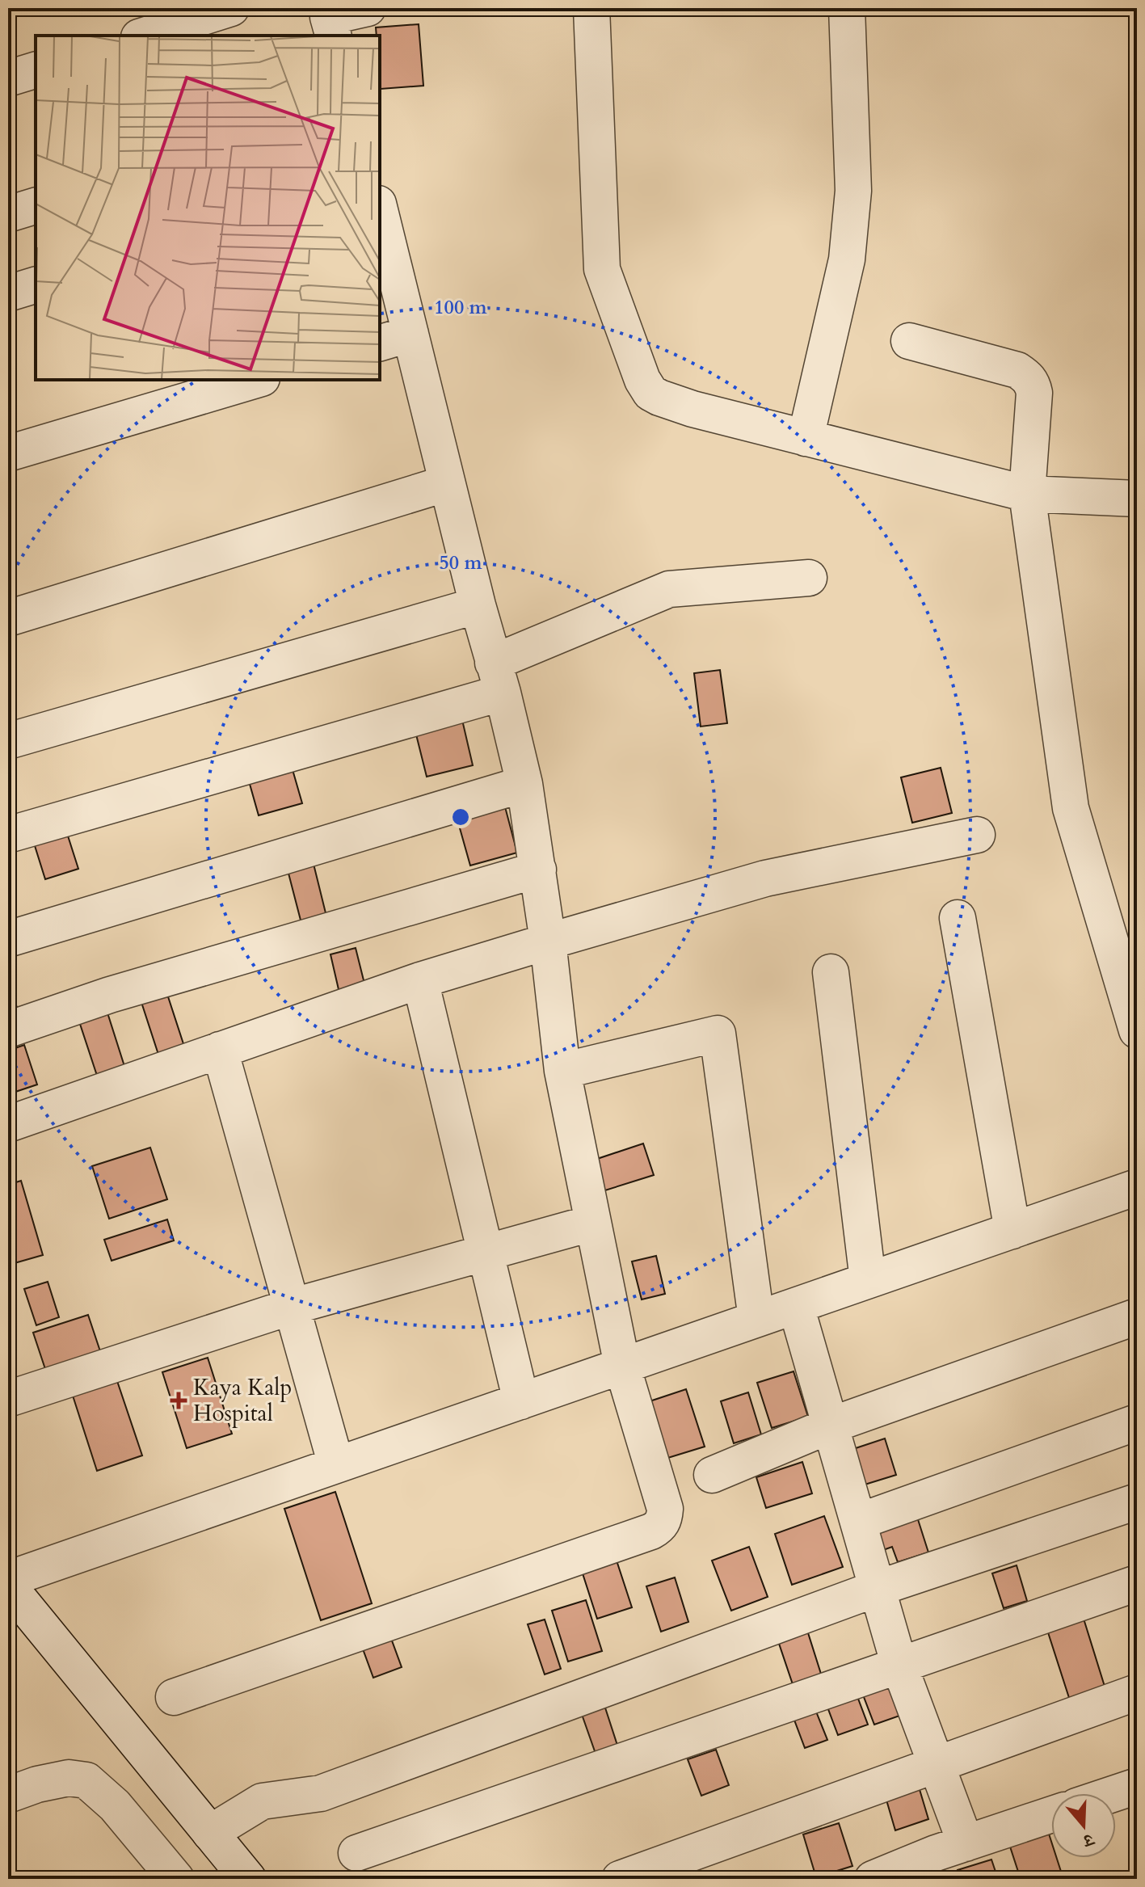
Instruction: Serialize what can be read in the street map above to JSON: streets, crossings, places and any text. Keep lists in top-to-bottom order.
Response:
{
  "places": {
    "health": ["Kaya Kalp Hospital"]
  },
  "north": "bottom",
  "rings": ["100 m", "50 m"]
}
